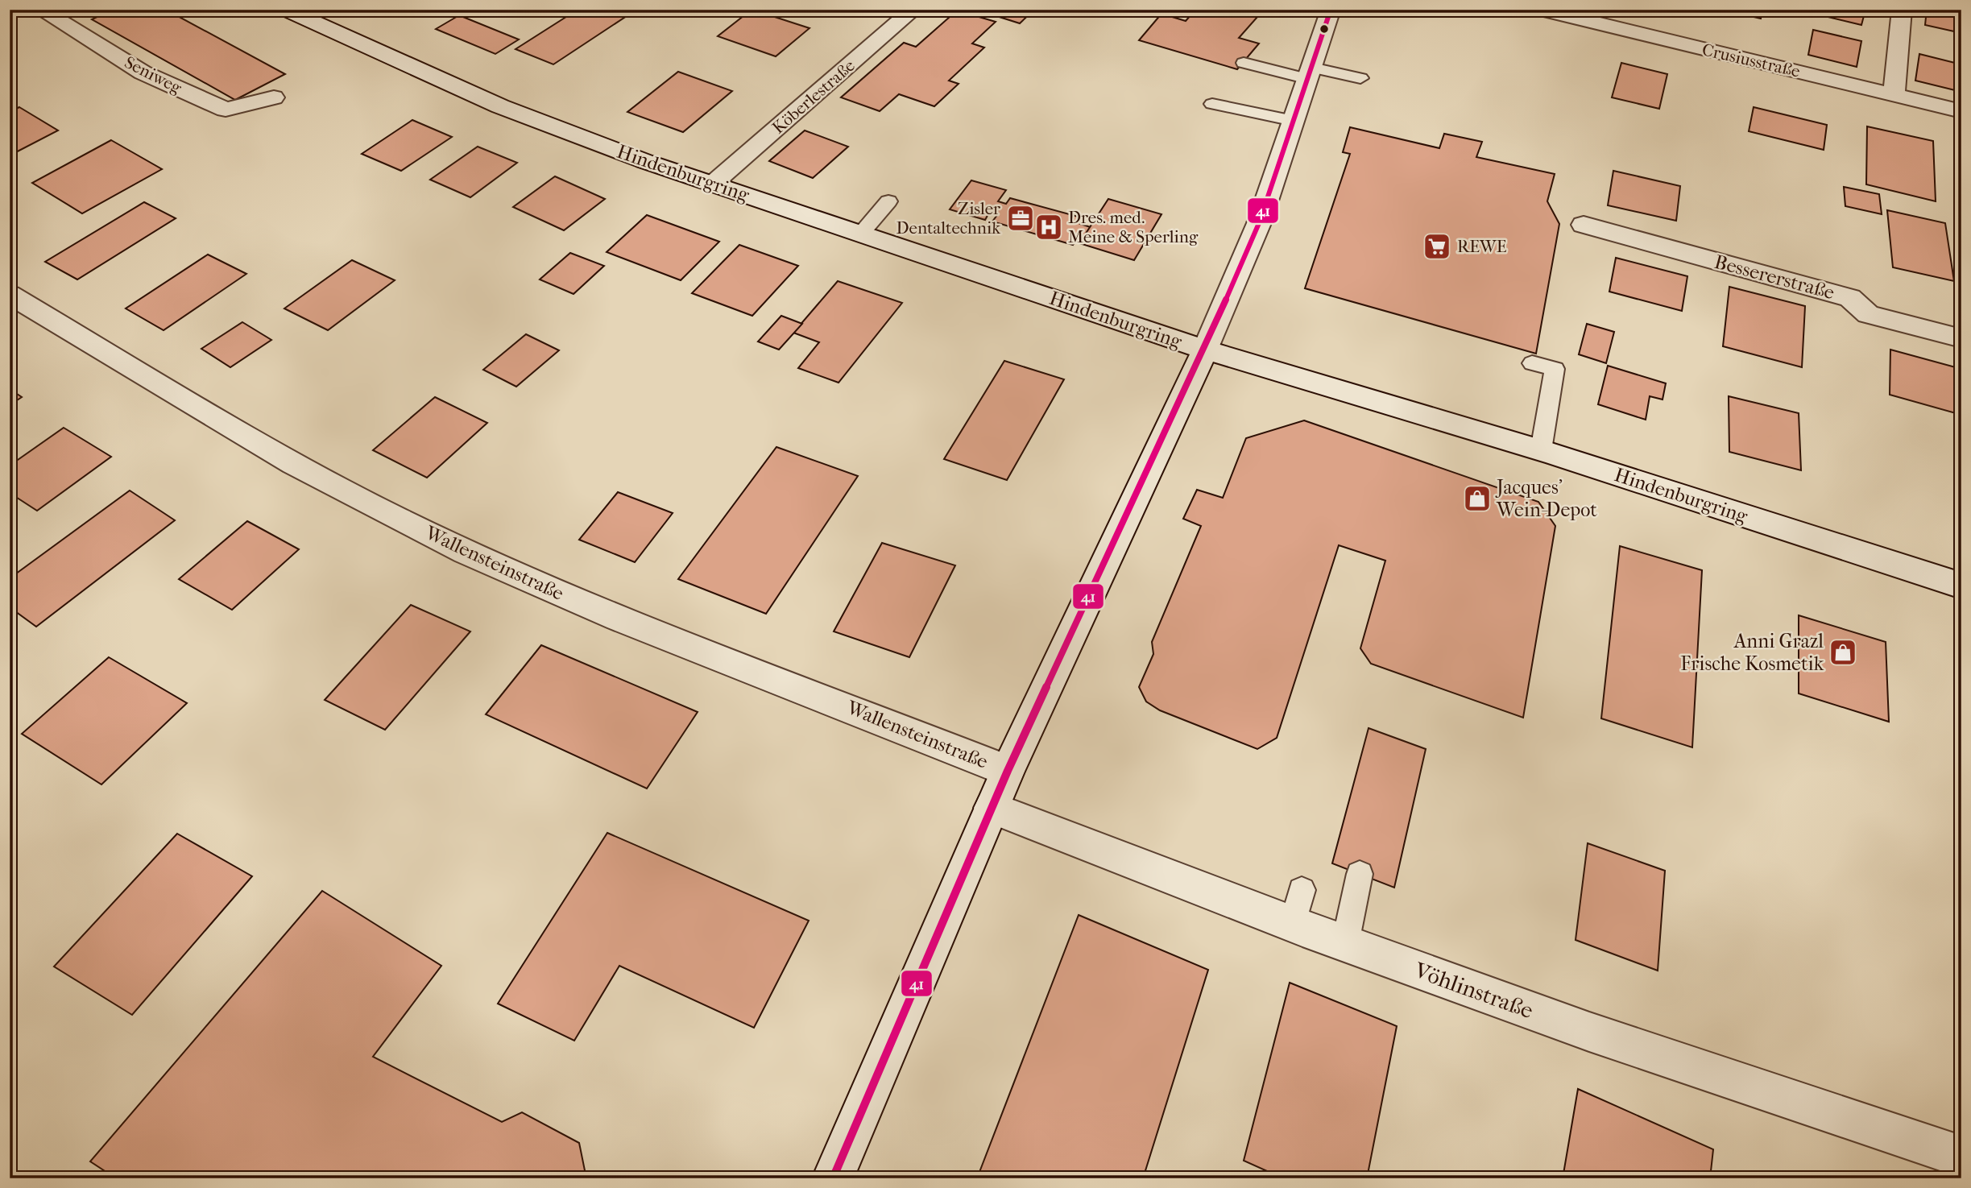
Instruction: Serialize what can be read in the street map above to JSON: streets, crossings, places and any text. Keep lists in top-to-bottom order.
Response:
{
  "streets": {
    "street": [
      "Crusiusstraße",
      "Seniweg",
      "Köberlestraße",
      "Hindenburgring",
      "Bessererstraße",
      "Wallensteinstraße",
      "Vöhlinstraße"
    ]
  },
  "crossings": [
    ["Köberlestraße", "Hindenburgring"]
  ],
  "places": {
    "office": ["Zisler Dentaltechnik"],
    "hospital": ["Dres. med. Meine & Sperling"],
    "supermarket": ["REWE"],
    "shop": ["Jacques’ Wein-Depot", "Anni Grazl Frische Kosmetik"]
  },
  "lines": ["transit line 41"]
}
